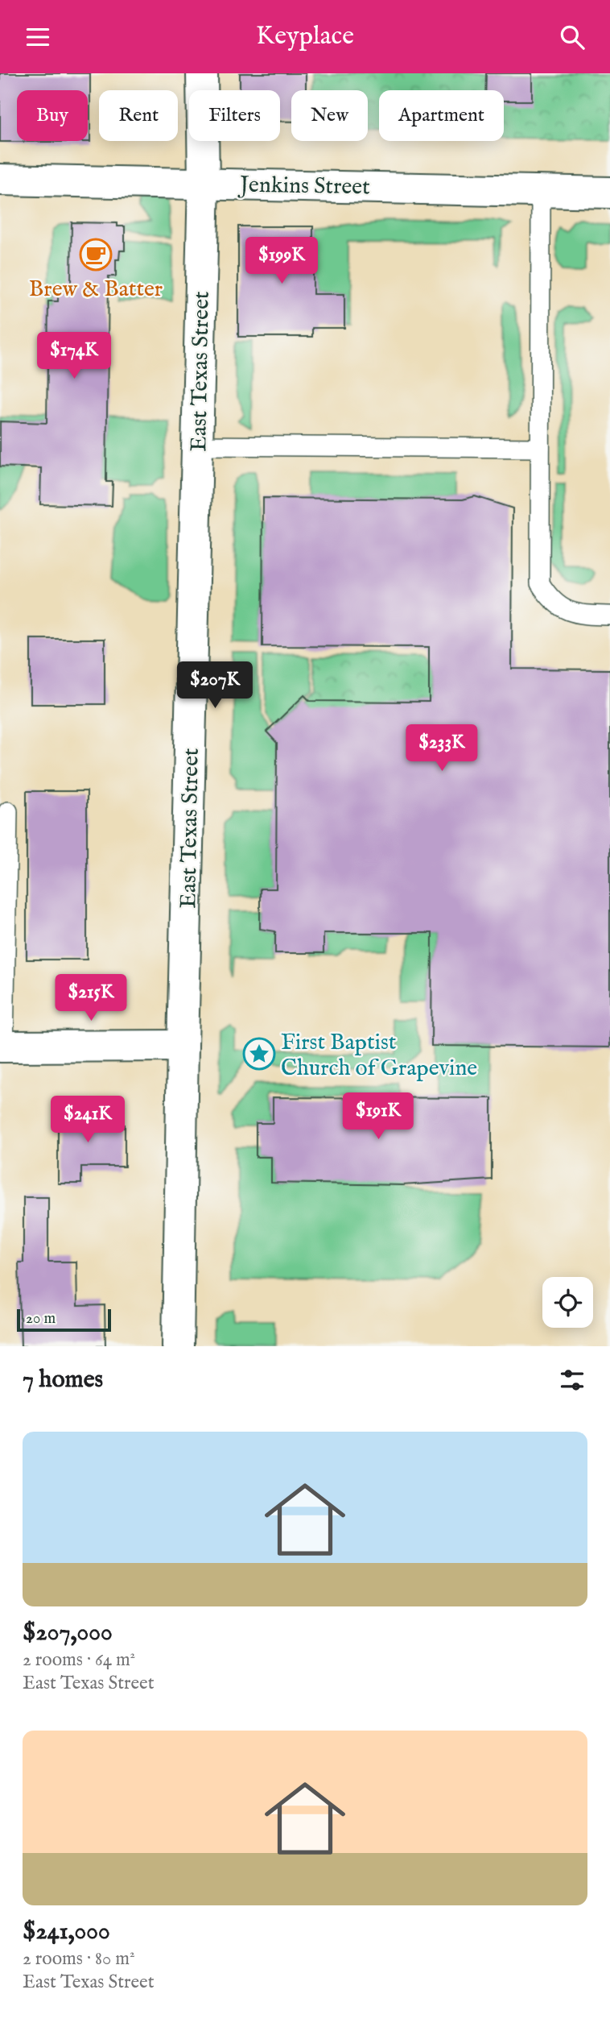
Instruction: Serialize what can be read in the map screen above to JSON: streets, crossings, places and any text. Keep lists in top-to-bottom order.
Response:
{
  "streets": {
    "street": ["Jenkins Street", "East Texas Street"]
  },
  "crossings": [
    ["Jenkins Street", "East Texas Street"]
  ],
  "places": {
    "cafe": ["Brew & Batter"],
    "place": ["First Baptist Church of Grapevine"]
  },
  "scale_bar": "20 m",
  "page": {
    "header": "Keyplace",
    "chip": [
      "Buy",
      "Rent",
      "Filters",
      "New",
      "Apartment"
    ],
    "price": [
      "$199K",
      "$174K",
      "$207K",
      "$233K",
      "$215K",
      "$191K",
      "$241K"
    ],
    "scale": "20 m",
    "heading": "7 homes",
    "list": [
      {
        "name": "$207,000",
        "note": "2 rooms · 64 m² · East Texas Street"
      },
      {
        "name": "$241,000",
        "note": "2 rooms · 80 m² · East Texas Street"
      }
    ]
  }
}
